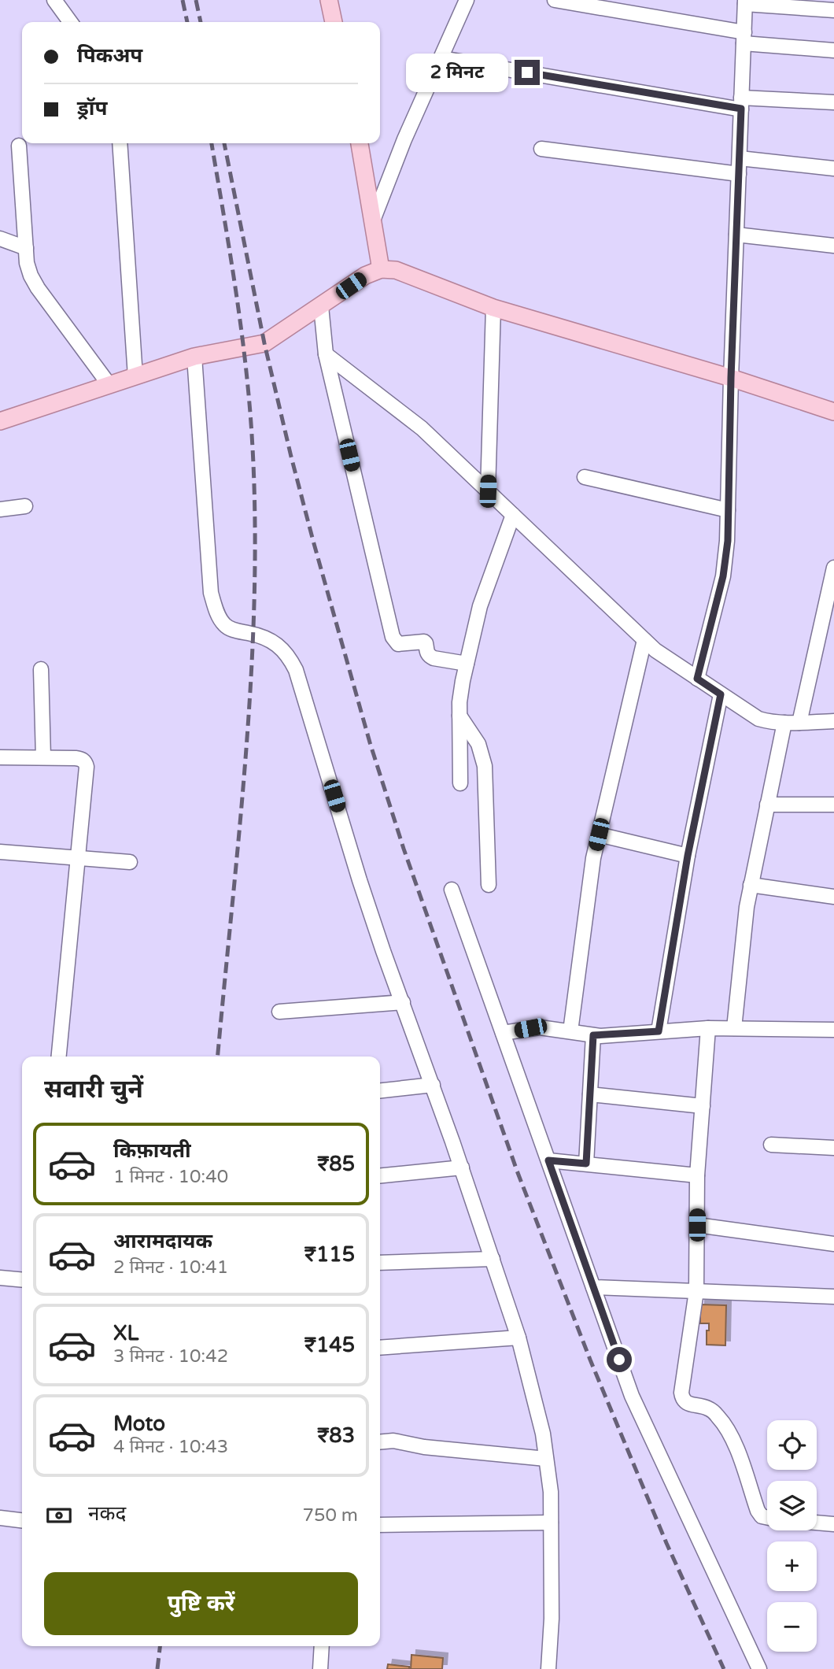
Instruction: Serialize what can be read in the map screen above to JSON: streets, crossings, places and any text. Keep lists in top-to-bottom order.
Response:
{
  "page": {
    "banner": ["पिकअप", "ड्रॉप"],
    "bubble": "2 मिनट",
    "heading": "सवारी चुनें",
    "list": [
      {
        "name": "किफ़ायती",
        "note": "1 मिनट · 10:40",
        "value": "₹85"
      },
      {
        "name": "आरामदायक",
        "note": "2 मिनट · 10:41",
        "value": "₹115"
      },
      {
        "name": "XL",
        "note": "3 मिनट · 10:42",
        "value": "₹145"
      },
      {
        "name": "Moto",
        "note": "4 मिनट · 10:43",
        "value": "₹83"
      }
    ],
    "map_buttons": ["+", "−"],
    "pay": ["नकद", "750 m"],
    "buttons": "पुष्टि करें"
  }
}
